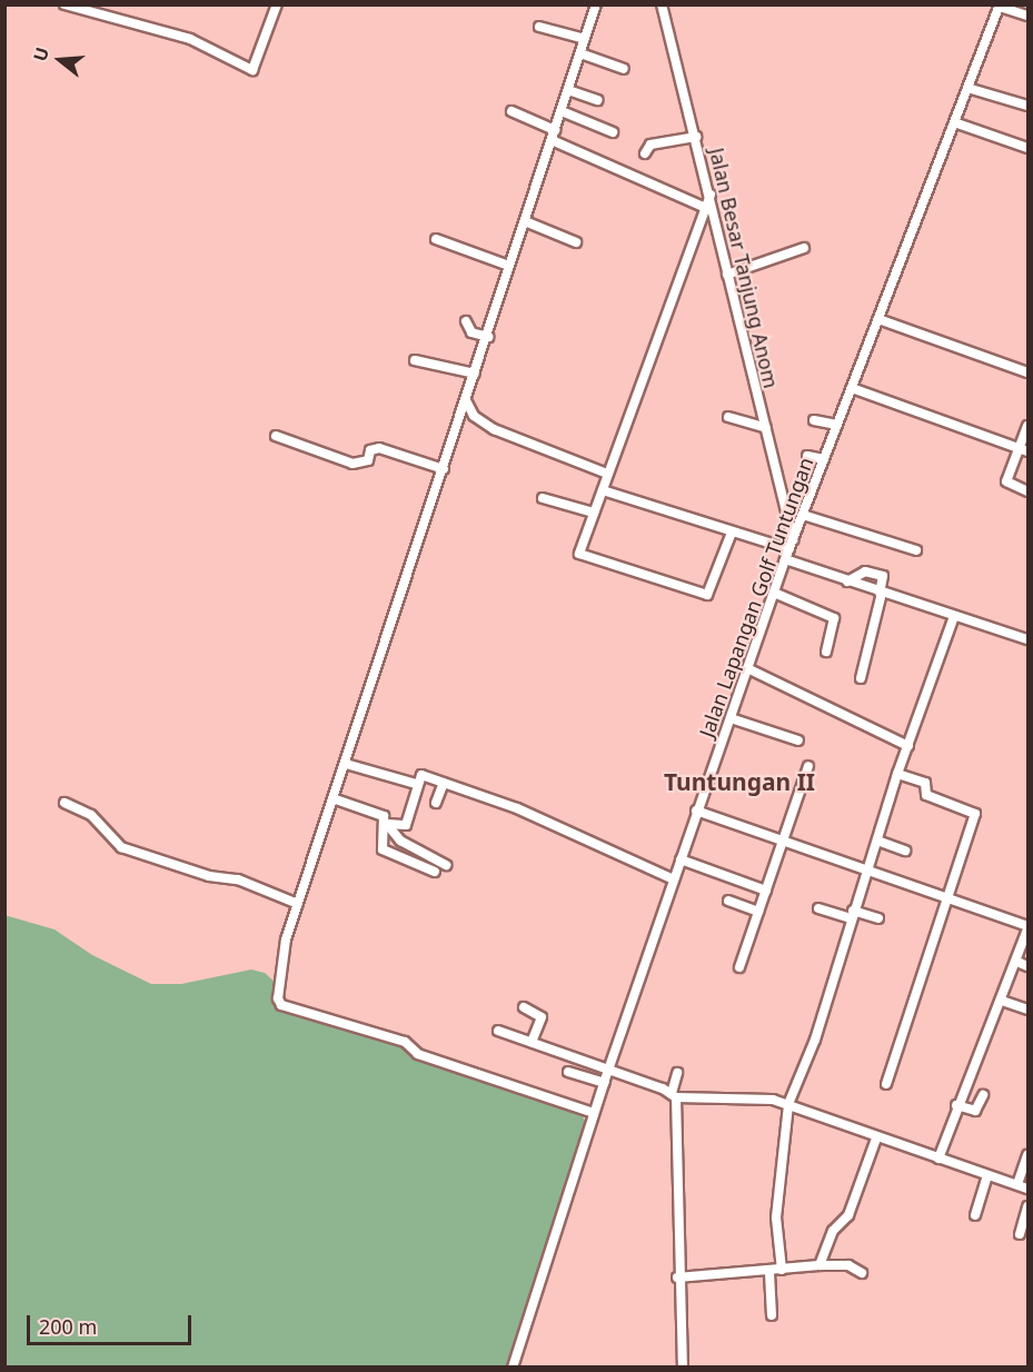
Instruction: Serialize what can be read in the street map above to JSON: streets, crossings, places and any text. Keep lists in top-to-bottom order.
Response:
{
  "streets": {
    "street": ["Jalan Besar Tanjung Anom", "Jalan Lapangan Golf Tuntungan"]
  },
  "crossings": [
    ["Jalan Besar Tanjung Anom", "Jalan Lapangan Golf Tuntungan"]
  ],
  "districts": ["Tuntungan II"],
  "scale_bar": "200 m",
  "north": "left"
}
